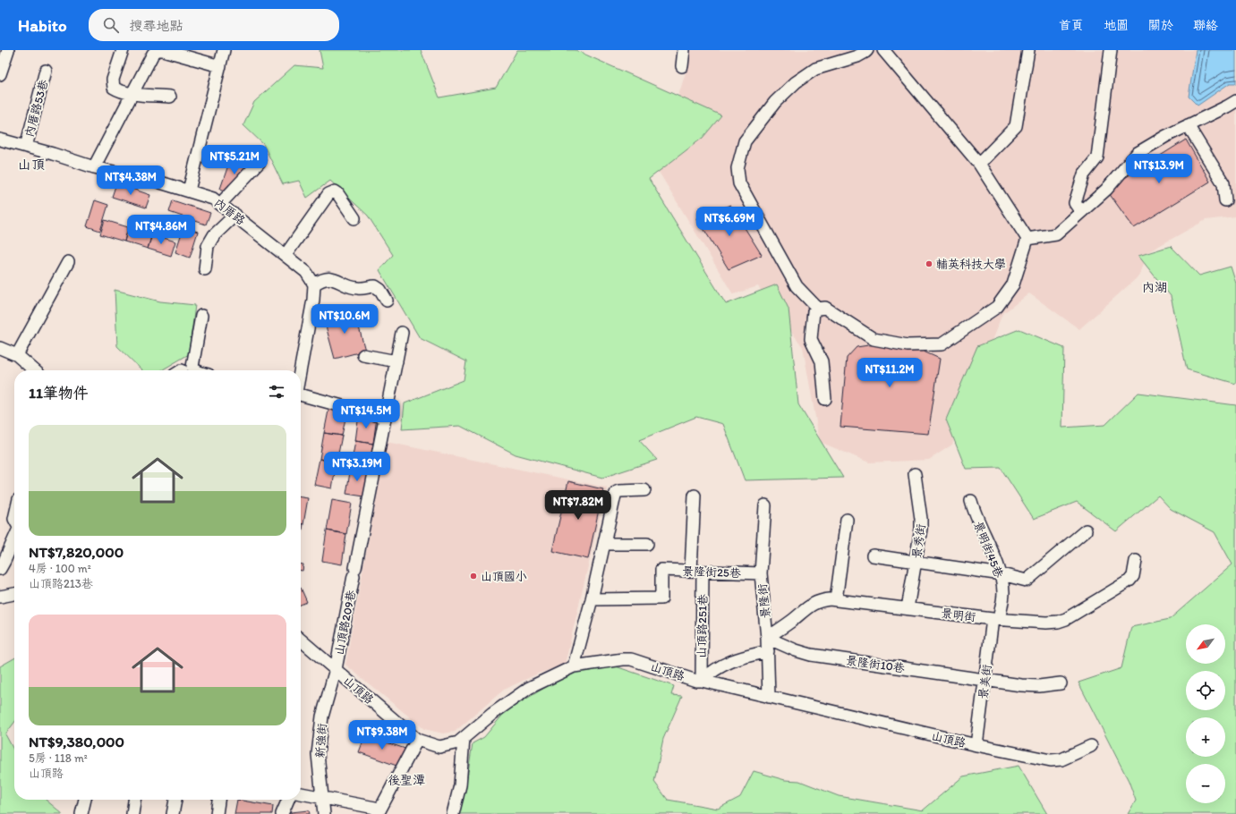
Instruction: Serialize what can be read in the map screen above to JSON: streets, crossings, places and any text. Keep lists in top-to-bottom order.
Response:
{
  "streets": {
    "street": [
      "內厝路53巷",
      "內厝路",
      "景秀街",
      "景明街45巷",
      "景隆街25巷",
      "景隆街",
      "景明街",
      "山頂路209巷",
      "山頂路251巷",
      "景隆街10巷",
      "山頂路",
      "景美街",
      "新強街"
    ]
  },
  "crossings": [
    ["內厝路53巷", "內厝路"],
    ["景秀街", "景明街"],
    ["景明街45巷", "景明街"],
    ["景明街45巷", "景美街"],
    ["景隆街25巷", "景隆街"],
    ["景隆街25巷", "山頂路251巷"],
    ["景隆街", "景明街"],
    ["景隆街", "景隆街10巷"],
    ["景隆街", "山頂路"],
    ["景明街", "景隆街10巷"],
    ["景明街", "景美街"],
    ["山頂路209巷", "山頂路"],
    ["山頂路209巷", "新強街"],
    ["山頂路251巷", "山頂路"],
    ["景隆街10巷", "景美街"],
    ["山頂路", "景美街"],
    ["山頂路", "新強街"]
  ],
  "districts": ["山頂", "内湖", "後聖潭"],
  "places": ["輔英科技大學", "山頂國小"],
  "north": "bottom left",
  "page": {
    "header": "Habito",
    "search": "搜尋地點",
    "nav": [
      "首頁",
      "地圖",
      "關於",
      "聯絡"
    ],
    "price": [
      "NT$5.21M",
      "NT$13.9M",
      "NT$4.38M",
      "NT$6.69M",
      "NT$4.86M",
      "NT$10.6M",
      "NT$11.2M",
      "NT$14.5M",
      "NT$3.19M",
      "NT$7.82M",
      "NT$9.38M"
    ],
    "heading": "11筆物件",
    "list": [
      {
        "name": "NT$7,820,000",
        "note": "4房 · 100 m² · 山頂路213巷"
      },
      {
        "name": "NT$9,380,000",
        "note": "5房 · 118 m² · 山頂路"
      }
    ],
    "map_buttons": ["+", "−"]
  }
}
